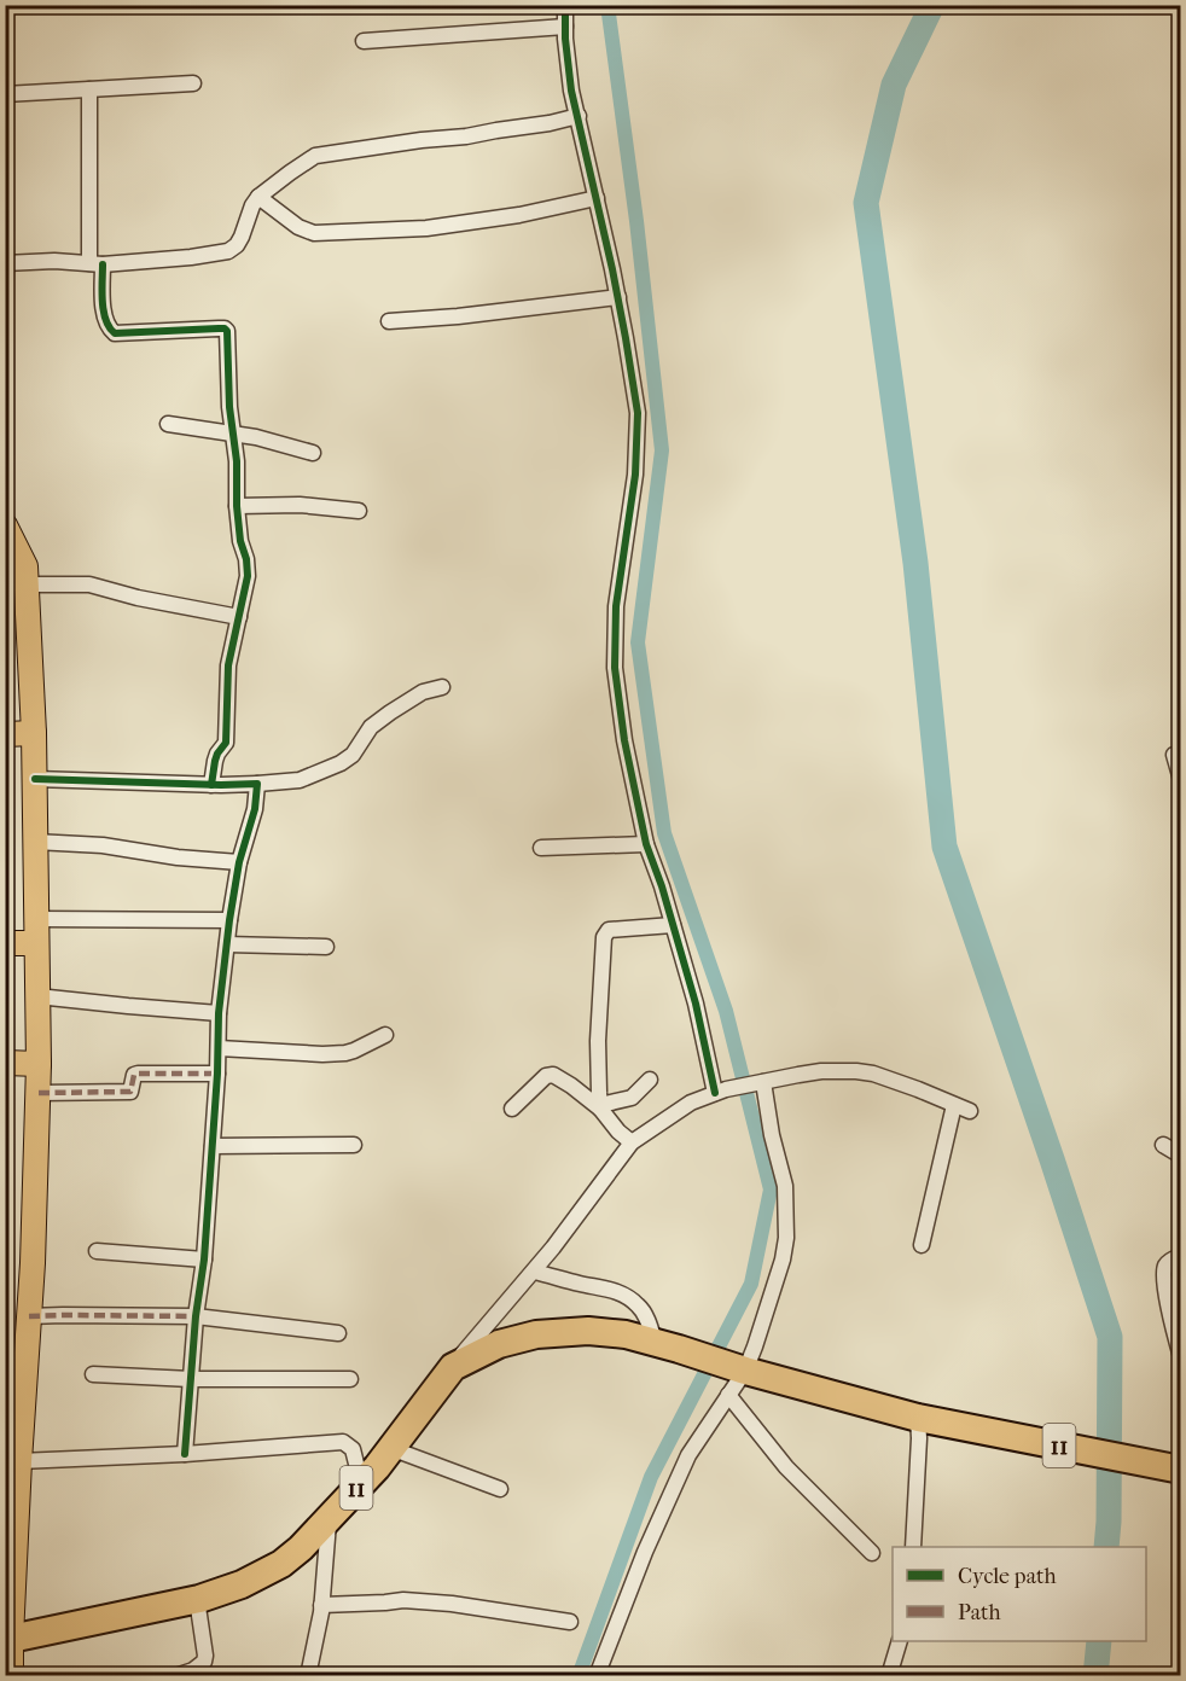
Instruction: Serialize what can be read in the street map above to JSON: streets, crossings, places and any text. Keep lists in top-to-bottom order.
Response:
{
  "streets": {
    "highway": ["11"]
  },
  "legend": ["Cycle path", "Path"]
}
